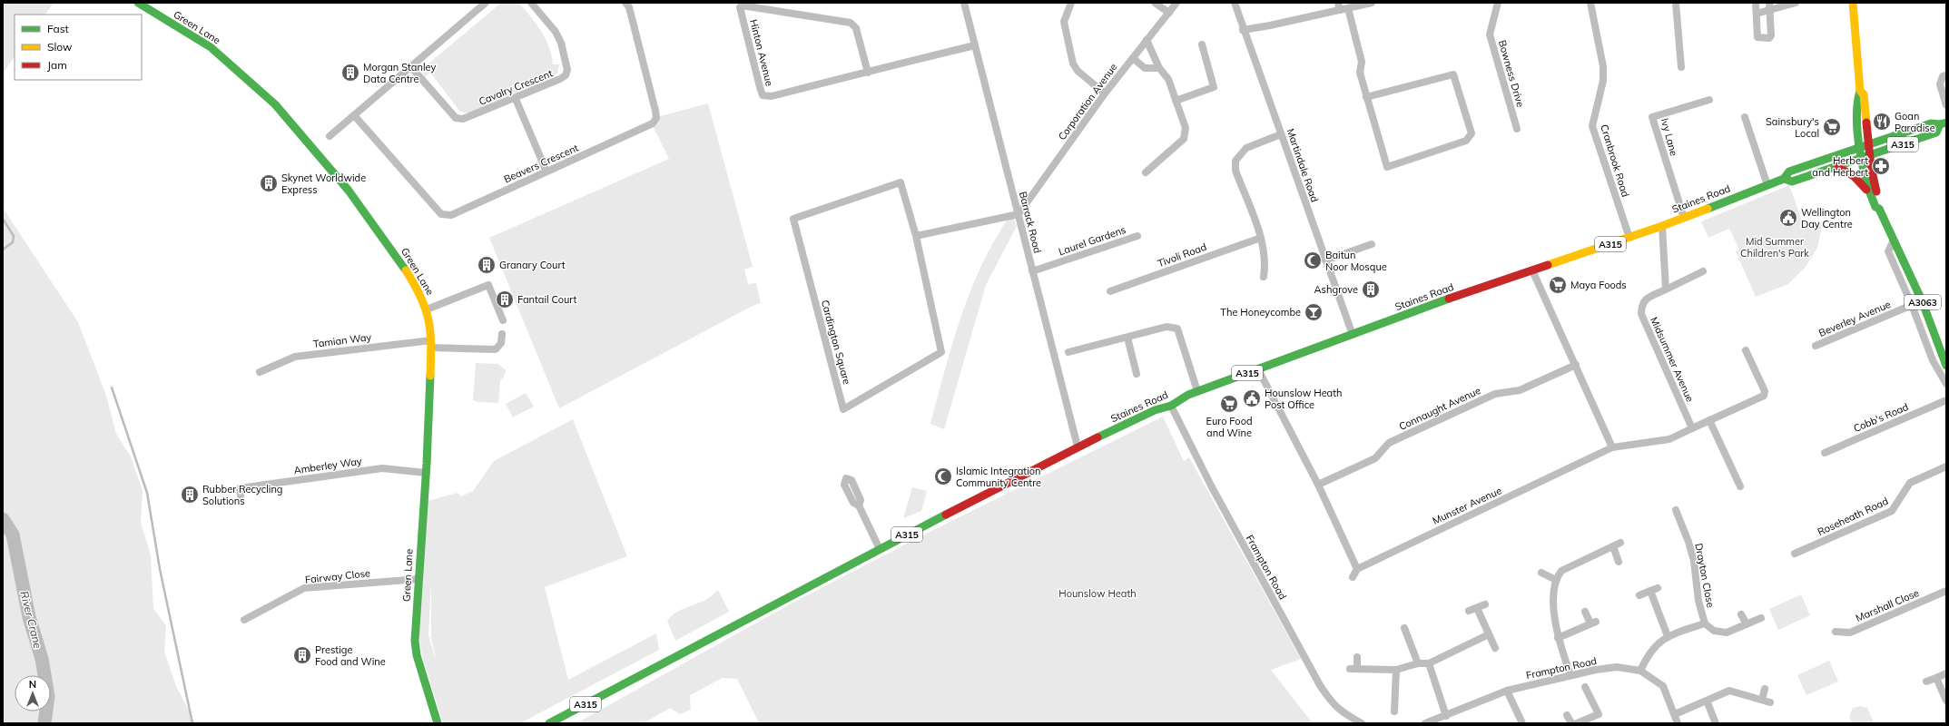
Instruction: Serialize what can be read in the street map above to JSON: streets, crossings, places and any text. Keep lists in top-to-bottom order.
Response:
{
  "streets": {
    "main road": [
      "Green Lane",
      "A315",
      "Staines Road",
      "A3063"
    ],
    "street": [
      "Hinton Avenue",
      "Bowness Drive",
      "Cavalry Crescent",
      "Corporation Avenue",
      "Ivy Lane",
      "Cranbrook Road",
      "Beavers Crescent",
      "Martindale Road",
      "Barrack Road",
      "Laurel Gardens",
      "Tivoli Road",
      "Beverley Avenue",
      "Tamian Way",
      "Cardington Square",
      "Midsummer Avenue",
      "Connaught Avenue",
      "Cobb's Road",
      "Amberley Way",
      "Munster Avenue",
      "Roseheath Road",
      "Frampton Road",
      "Drayton Close",
      "Fairway Close",
      "Marshall Close"
    ]
  },
  "crossings": [
    ["Green Lane", "Tamian Way"],
    ["Green Lane", "Amberley Way"],
    ["Green Lane", "Fairway Close"],
    ["Hinton Avenue", "Barrack Road"],
    ["Corporation Avenue", "Barrack Road"],
    ["Ivy Lane", "Staines Road"],
    ["A315", "Staines Road"],
    ["A315", "Barrack Road"],
    ["Cranbrook Road", "Staines Road"],
    ["Martindale Road", "Staines Road"],
    ["Staines Road", "Barrack Road"],
    ["Staines Road", "A3063"],
    ["Staines Road", "Frampton Road"],
    ["Barrack Road", "Laurel Gardens"],
    ["A3063", "Beverley Avenue"]
  ],
  "water": ["River Crane"],
  "parks": ["Mid Summer Children's Park", "Hounslow Heath"],
  "places": {
    "building": [
      "Morgan Stanley Data Centre",
      "Skynet Worldwide Express",
      "Granary Court",
      "Ashgrove",
      "Fantail Court",
      "Rubber Recycling Solutions",
      "Prestige Food and Wine"
    ],
    "restaurant": ["Goan Paradise"],
    "supermarket": ["Sainsbury's Local", "Maya Foods", "Euro Food and Wine"],
    "pharmacy": ["Herbert and Herbert"],
    "public building": ["Wellington Day Centre", "Hounslow Heath Post Office"],
    "mosque": ["Baitun Noor Mosque", "Islamic Integration Community Centre"],
    "bar": ["The Honeycombe"]
  },
  "legend": ["Fast", "Slow", "Jam"],
  "north": "top"
}
